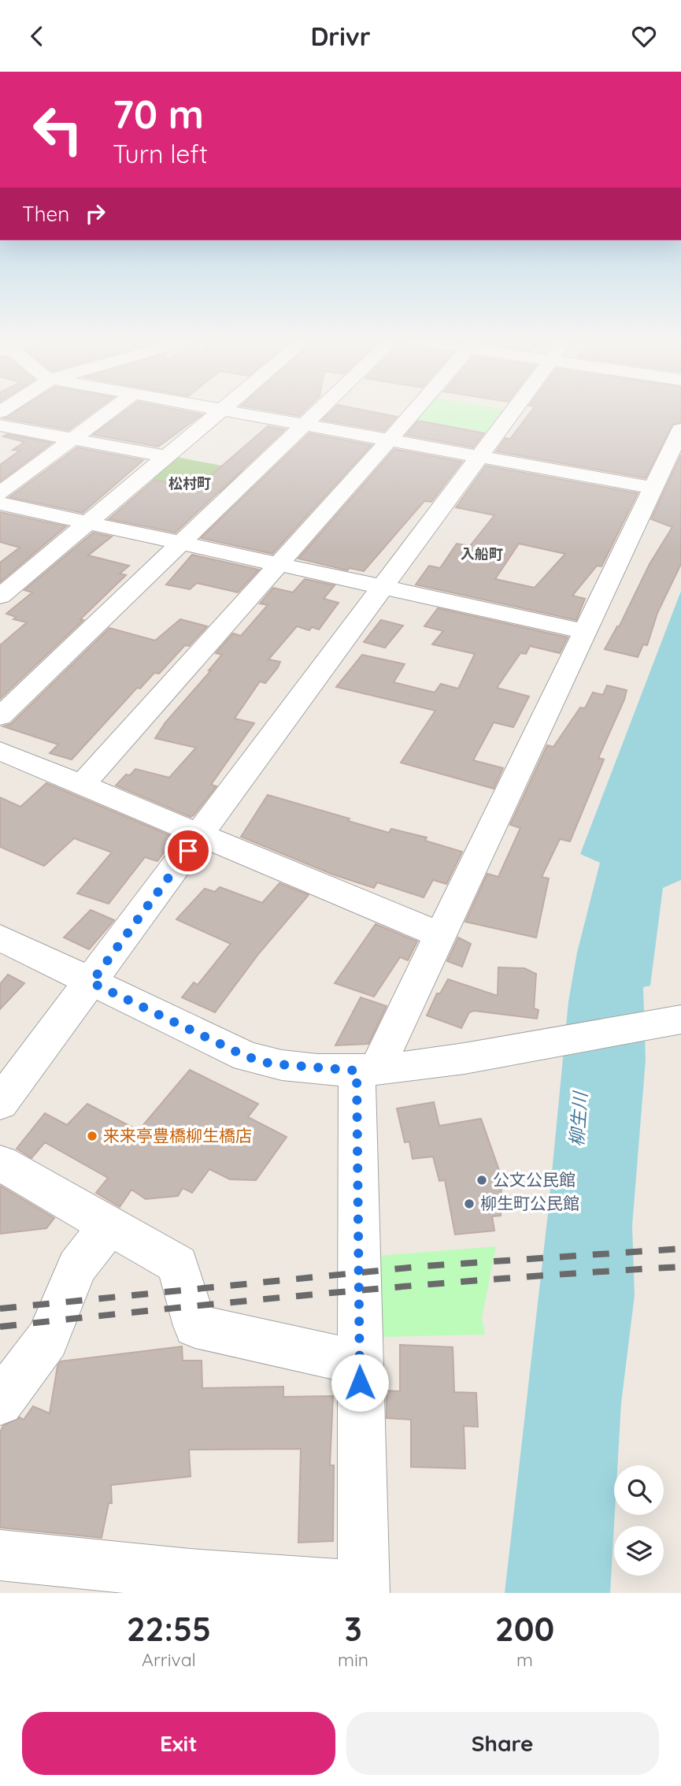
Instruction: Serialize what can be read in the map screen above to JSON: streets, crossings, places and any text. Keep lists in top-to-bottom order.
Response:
{
  "districts": ["松村町", "入船町"],
  "water": ["柳生川"],
  "places": ["来来亭豊橋柳生橋店", "公文公民館", "柳生町公民館"],
  "page": {
    "header": "Drivr",
    "turn": ["70 m", "Turn left"],
    "then": "Then",
    "eta": [
      "22:55",
      "Arrival",
      "3",
      "min",
      "200",
      "m"
    ],
    "buttons": ["Exit", "Share"]
  }
}
